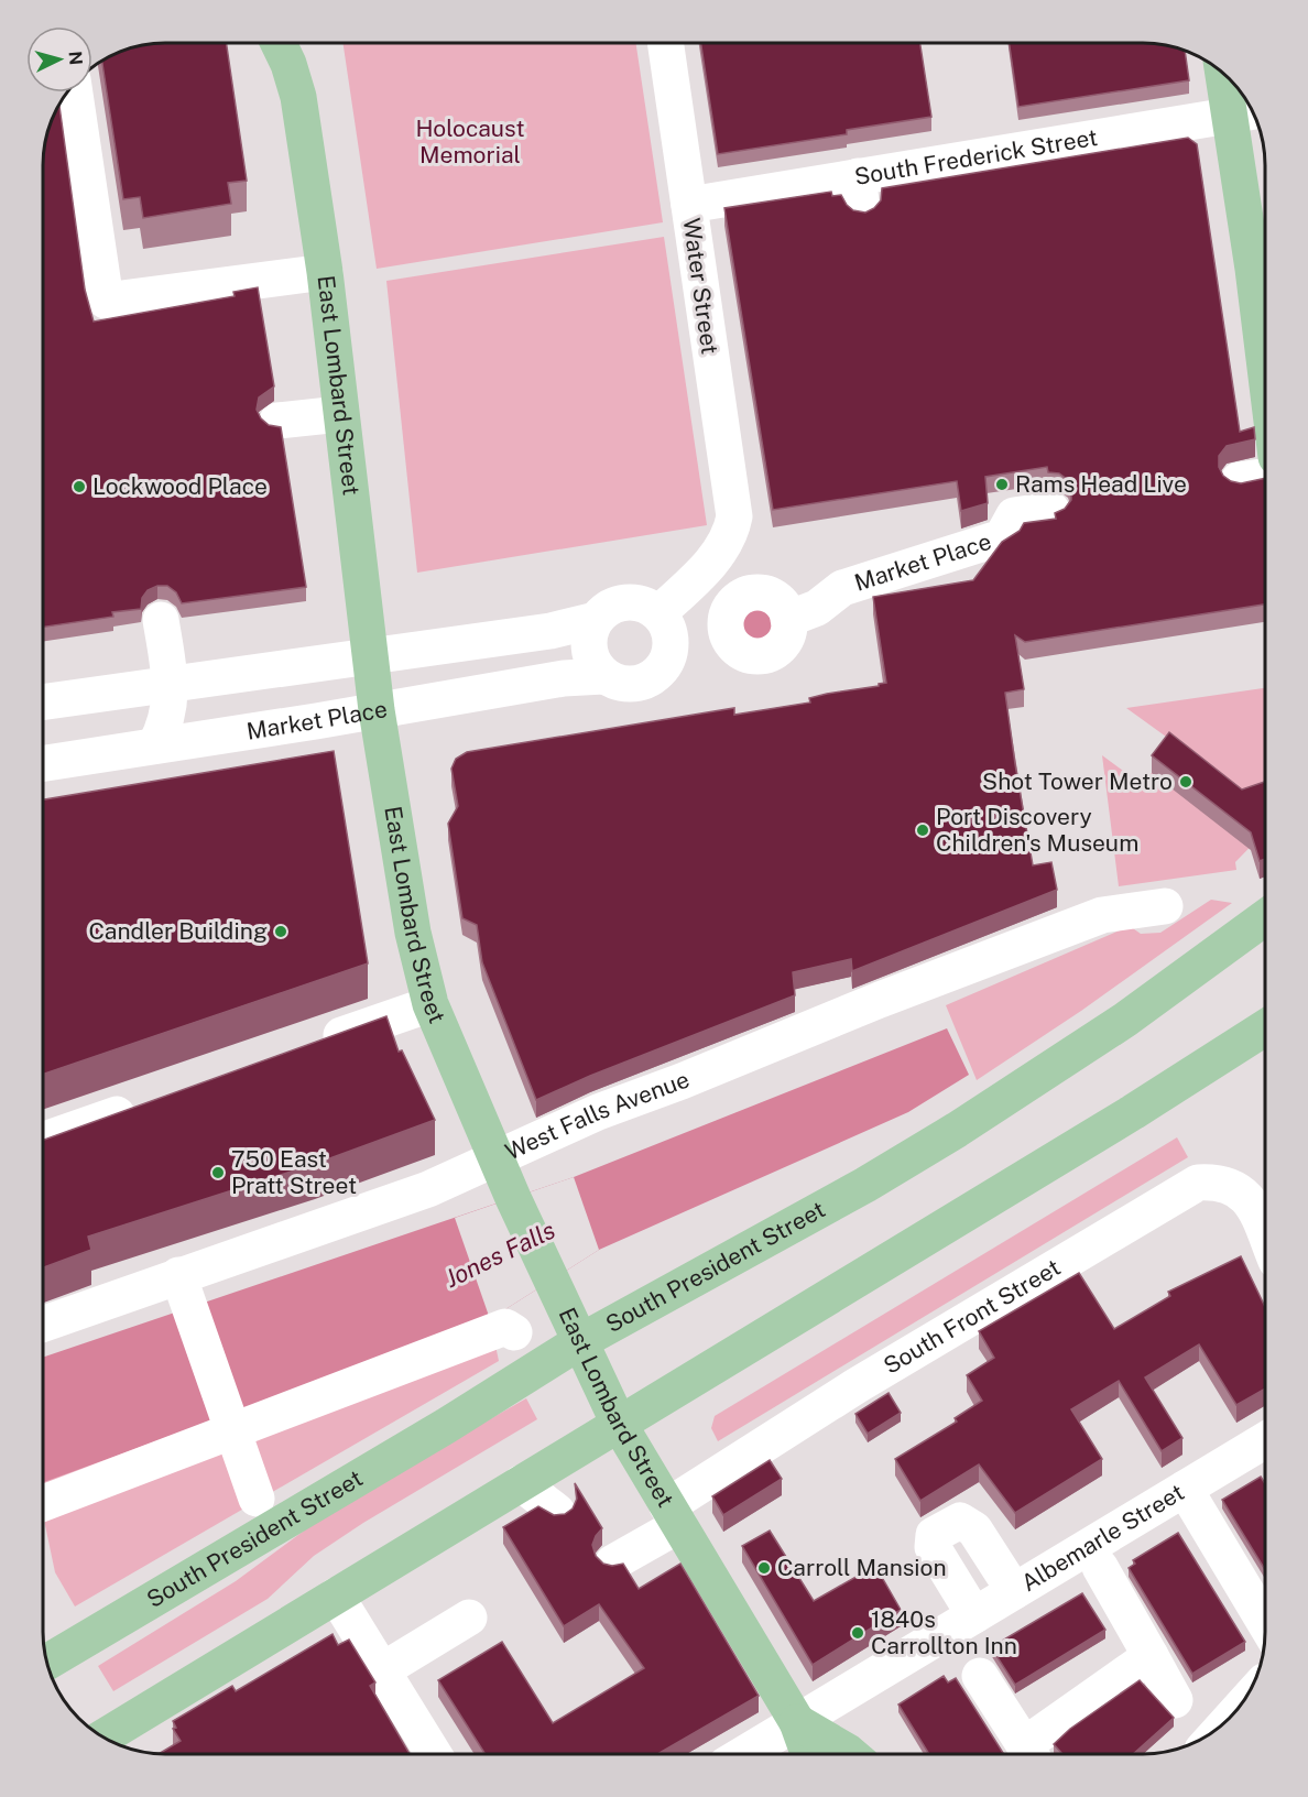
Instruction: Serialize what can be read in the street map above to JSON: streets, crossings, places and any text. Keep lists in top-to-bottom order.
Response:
{
  "streets": {
    "main road": ["East Lombard Street", "South President Street"],
    "street": [
      "South Frederick Street",
      "Water Street",
      "Market Place",
      "West Falls Avenue",
      "South Front Street",
      "Albemarle Street"
    ]
  },
  "crossings": [
    ["South Frederick Street", "Water Street"],
    ["Water Street", "Market Place"],
    ["East Lombard Street", "Market Place"],
    ["East Lombard Street", "West Falls Avenue"],
    ["East Lombard Street", "South President Street"],
    ["East Lombard Street", "South Front Street"],
    ["East Lombard Street", "Albemarle Street"]
  ],
  "water": ["Jones Falls"],
  "parks": ["Holocaust Memorial"],
  "places": [
    "Rams Head Live",
    "Lockwood Place",
    "Shot Tower Metro",
    "Port Discovery Children's Museum",
    "Candler Building",
    "750 East Pratt Street",
    "Carroll Mansion",
    "1840s Carrollton Inn"
  ],
  "north": "right"
}
